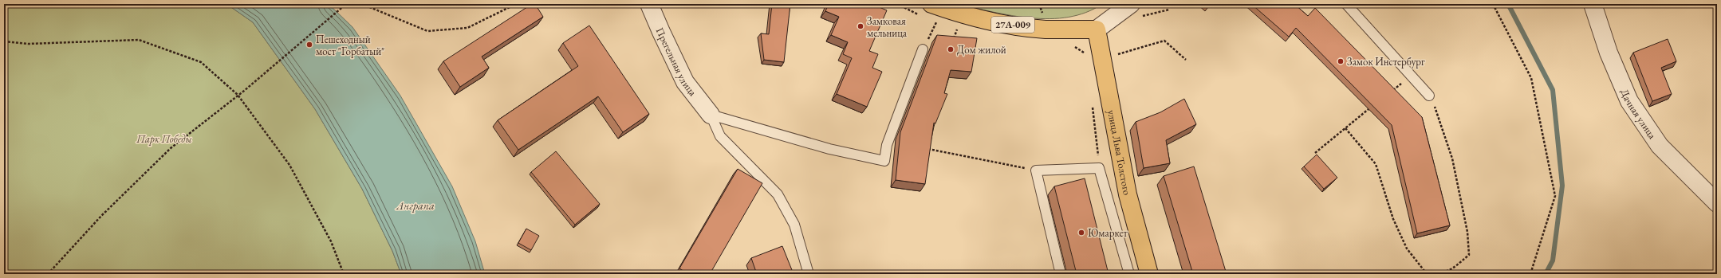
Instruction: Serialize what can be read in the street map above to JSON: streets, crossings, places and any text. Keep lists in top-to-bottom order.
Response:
{
  "streets": {
    "main road": ["27А-009", "улица Льва Толстого"],
    "street": ["Прегельная улица", "Дачная улица"]
  },
  "crossings": [
    ["27А-009", "улица Льва Толстого"]
  ],
  "water": ["Анграпа"],
  "parks": ["Парк Победы"],
  "places": [
    "Замковая мельница",
    "Пешеходный мост \"Горбатый\"",
    "Дом жилой",
    "Замок Инстербург",
    "Юмаркет"
  ]
}
